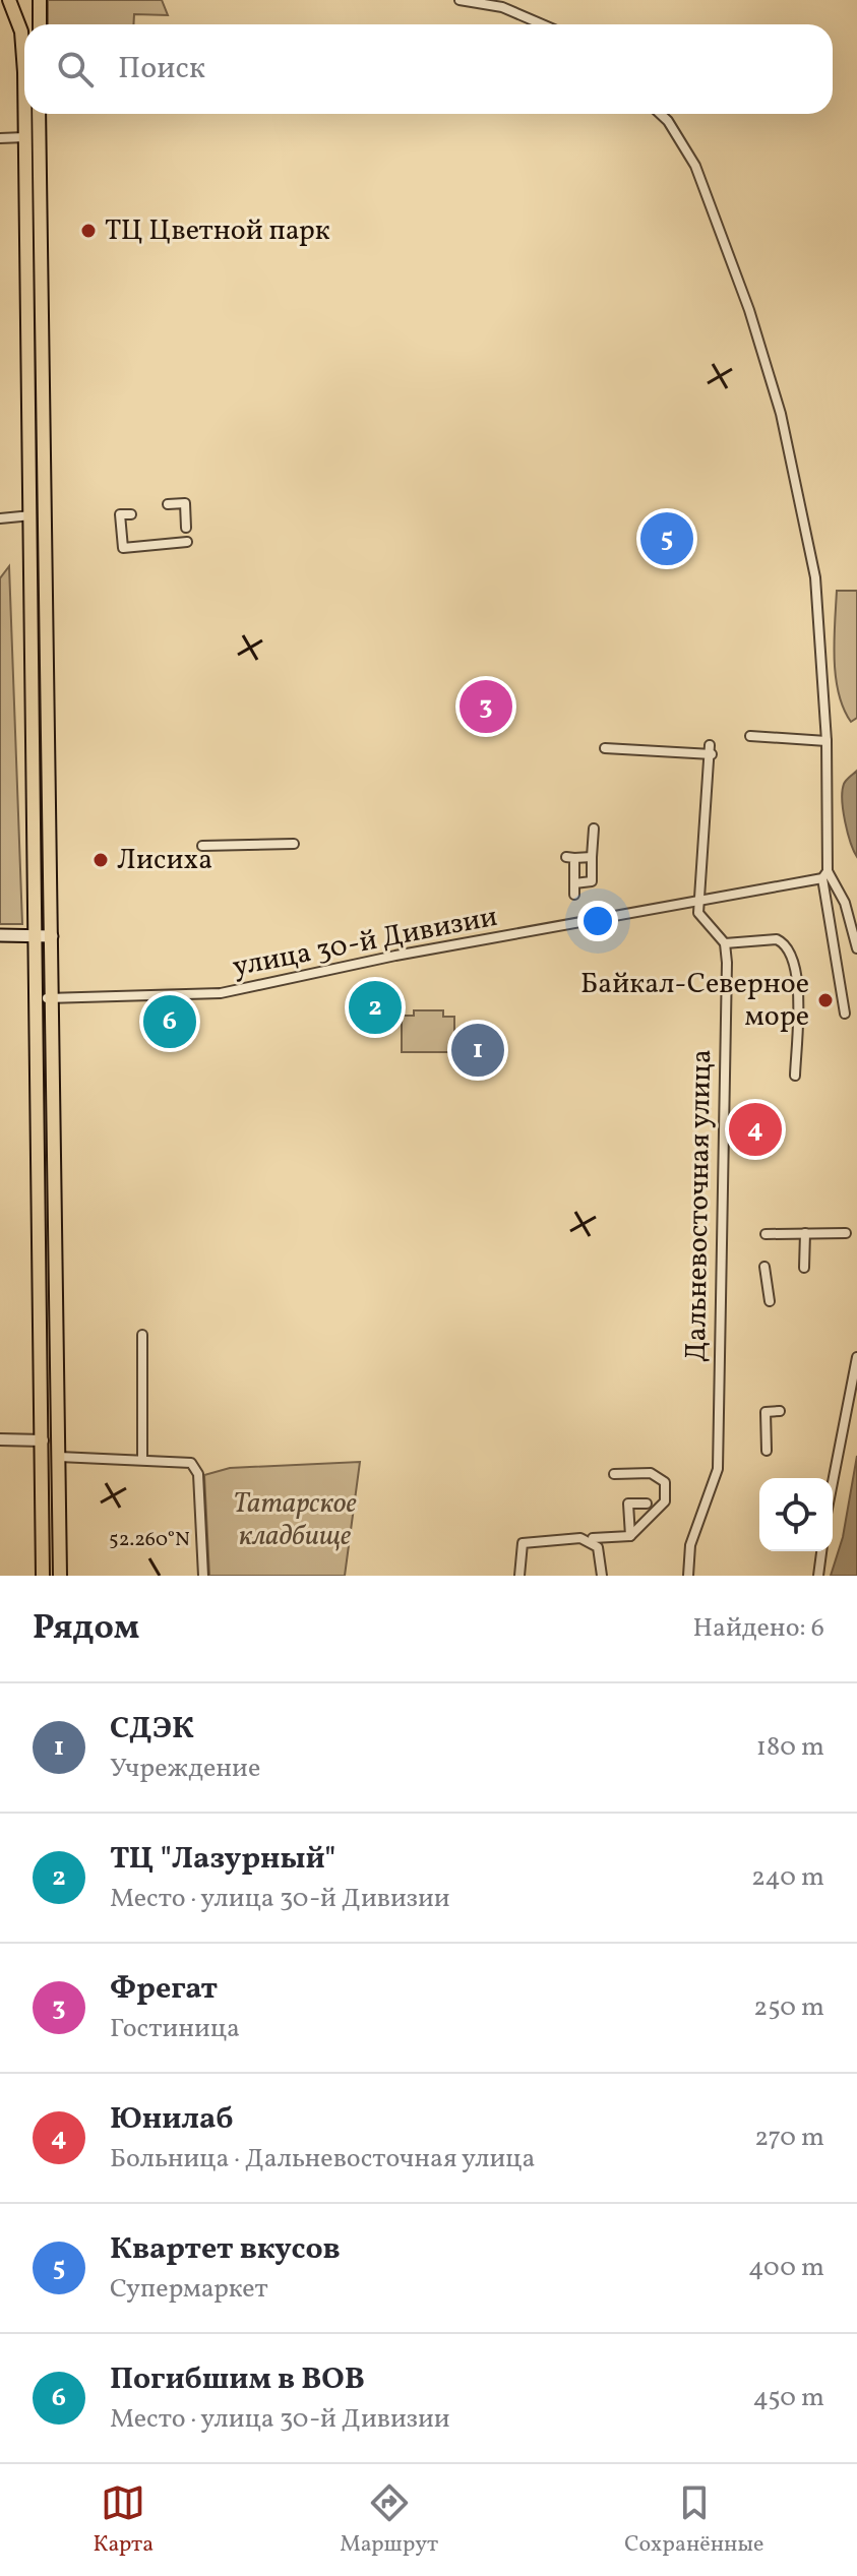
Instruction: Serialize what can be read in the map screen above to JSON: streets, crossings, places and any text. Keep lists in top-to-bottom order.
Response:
{
  "streets": {
    "street": ["улица 30-й Дивизии", "Дальневосточная улица"]
  },
  "parks": ["Татарское кладбище"],
  "places": ["ТЦ Цветной парк", "Лисиха", "Байкал-Северное море"],
  "page": {
    "search": "Поиск",
    "pins": [
      "5",
      "3",
      "2",
      "6",
      "1",
      "4"
    ],
    "heading": ["Рядом", "Найдено: 6"],
    "list": [
      {
        "mark": "1",
        "name": "СДЭК",
        "note": "Учреждение",
        "value": "180 m"
      },
      {
        "mark": "2",
        "name": "ТЦ \"Лазурный\"",
        "note": "Место · улица 30-й Дивизии",
        "value": "240 m"
      },
      {
        "mark": "3",
        "name": "Фрегат",
        "note": "Гостиница",
        "value": "250 m"
      },
      {
        "mark": "4",
        "name": "Юнилаб",
        "note": "Больница · Дальневосточная улица",
        "value": "270 m"
      },
      {
        "mark": "5",
        "name": "Квартет вкусов",
        "note": "Супермаркет",
        "value": "400 m"
      },
      {
        "mark": "6",
        "name": "Погибшим в ВОВ",
        "note": "Место · улица 30-й Дивизии",
        "value": "450 m"
      }
    ],
    "nav": ["Карта", "Маршрут", "Сохранённые"]
  },
  "coordinates": ["52.260°N"]
}
